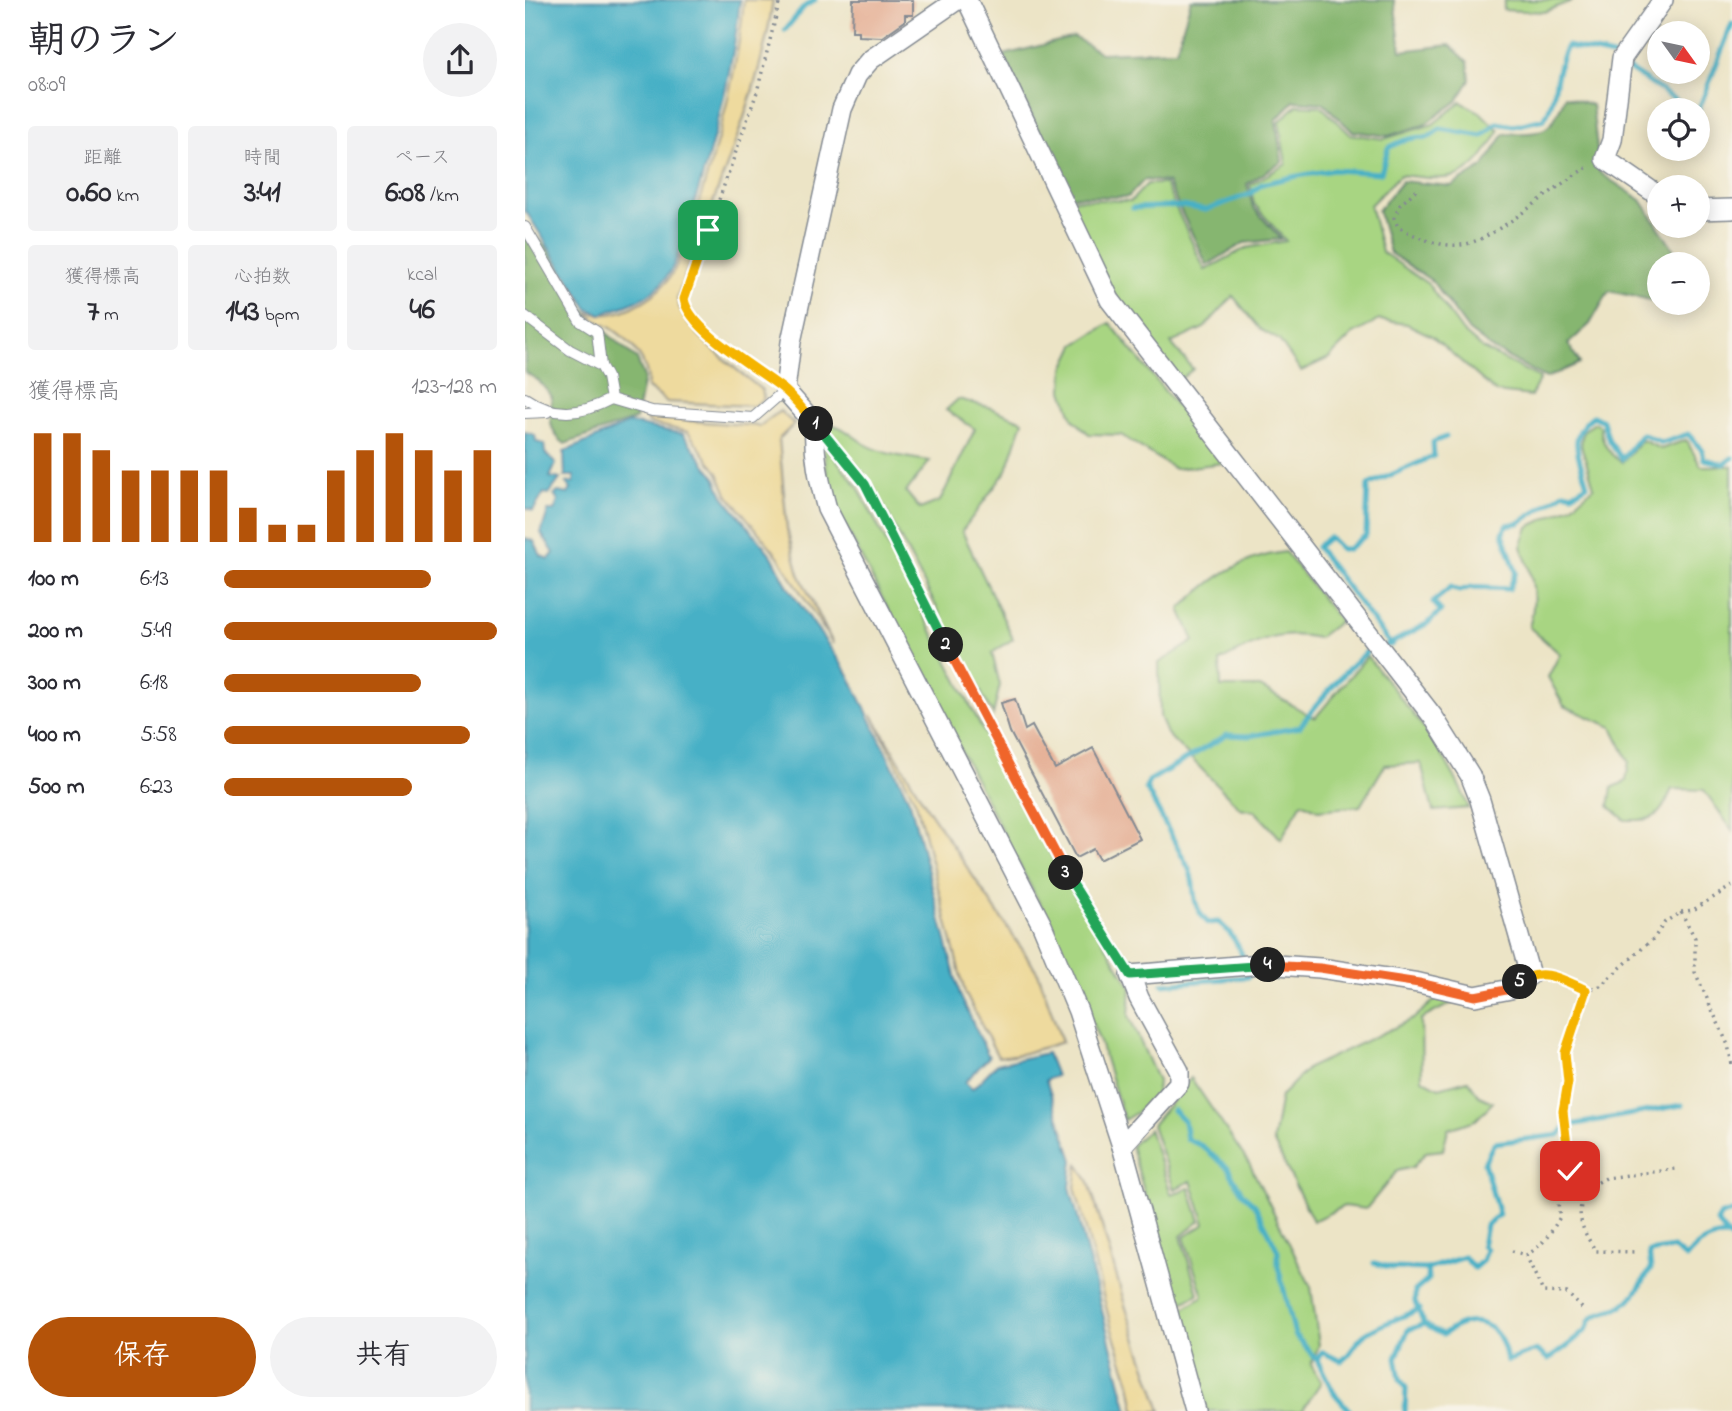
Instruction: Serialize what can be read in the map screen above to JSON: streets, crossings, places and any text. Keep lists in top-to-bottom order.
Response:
{
  "north": "bottom right",
  "page": {
    "heading": ["朝のラン", "08:09"],
    "map_buttons": ["+", "−"],
    "stats": [
      ["距離", "0.60 km"],
      ["時間", "3:41"],
      ["ペース", "6:08 /km"],
      ["獲得標高", "7 m"],
      ["心拍数", "143 bpm"],
      ["kcal", "46"]
    ],
    "chart": ["獲得標高", "123–128 m"],
    "pins": [
      "1",
      "2",
      "3",
      "4",
      "5"
    ],
    "list": [
      {
        "name": "100 m",
        "note": "6:13"
      },
      {
        "name": "200 m",
        "note": "5:49"
      },
      {
        "name": "300 m",
        "note": "6:18"
      },
      {
        "name": "400 m",
        "note": "5:58"
      },
      {
        "name": "500 m",
        "note": "6:23"
      }
    ],
    "buttons": ["保存", "共有"]
  }
}
